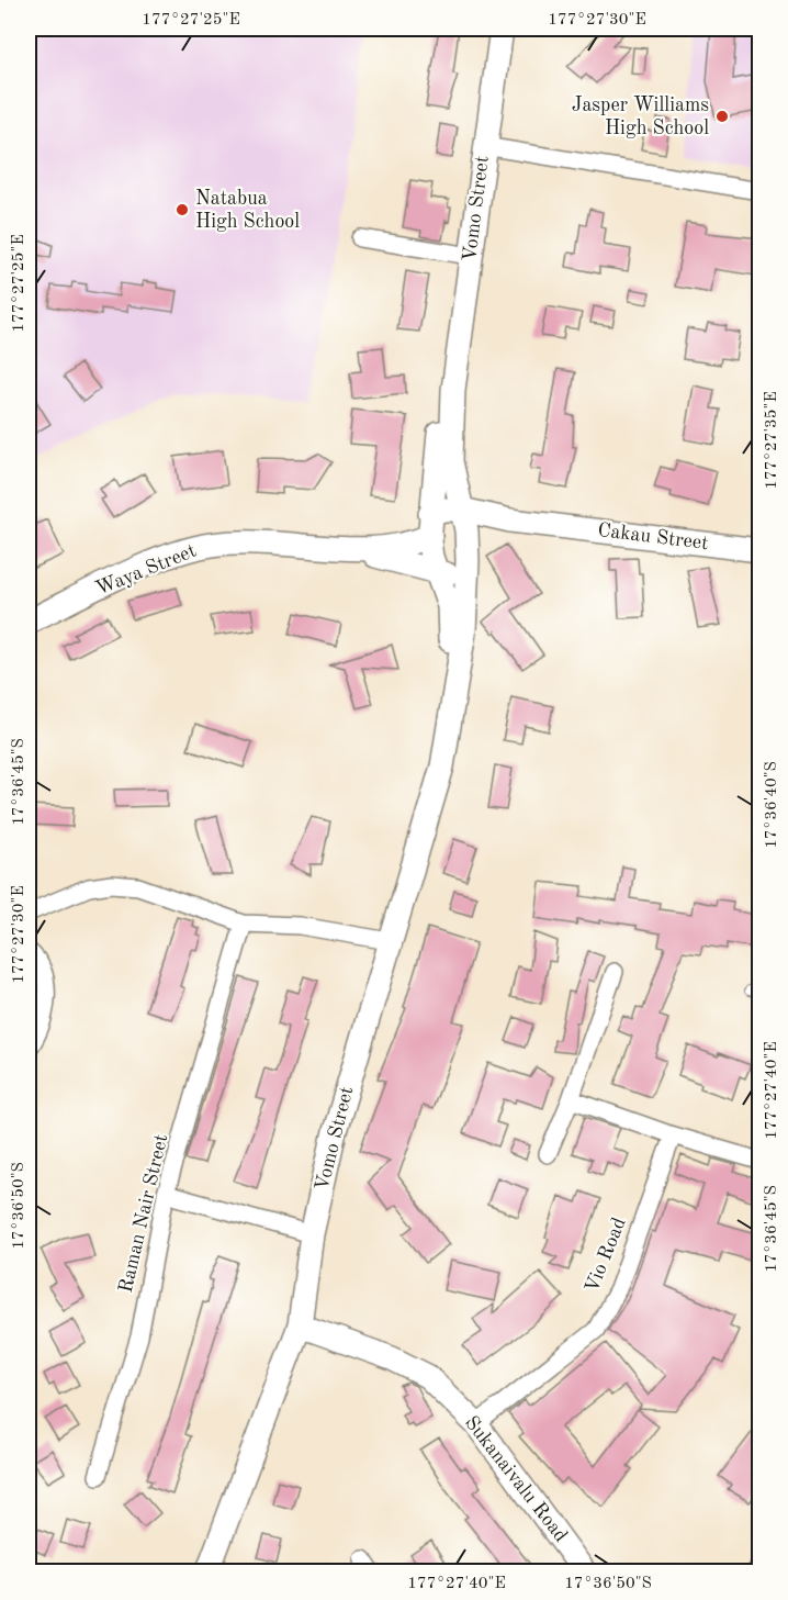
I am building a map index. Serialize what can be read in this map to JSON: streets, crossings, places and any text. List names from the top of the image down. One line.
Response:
{"streets":{"main road":["Vomo Street","Cakau Street","Waya Street","Sukanaivalu Road"],"street":["Raman Nair Street","Vio Road"]},"crossings":[["Vomo Street","Cakau Street"],["Vomo Street","Waya Street"],["Vomo Street","Sukanaivalu Road"],["Cakau Street","Waya Street"],["Vio Road","Sukanaivalu Road"]],"places":["Jasper Williams High School","Natabua High School"],"coordinates":["177°27'25\"E","177°27'30\"E","177°27'35\"E","17°36'45\"S","17°36'40\"S","177°27'40\"E","17°36'50\"S"]}
